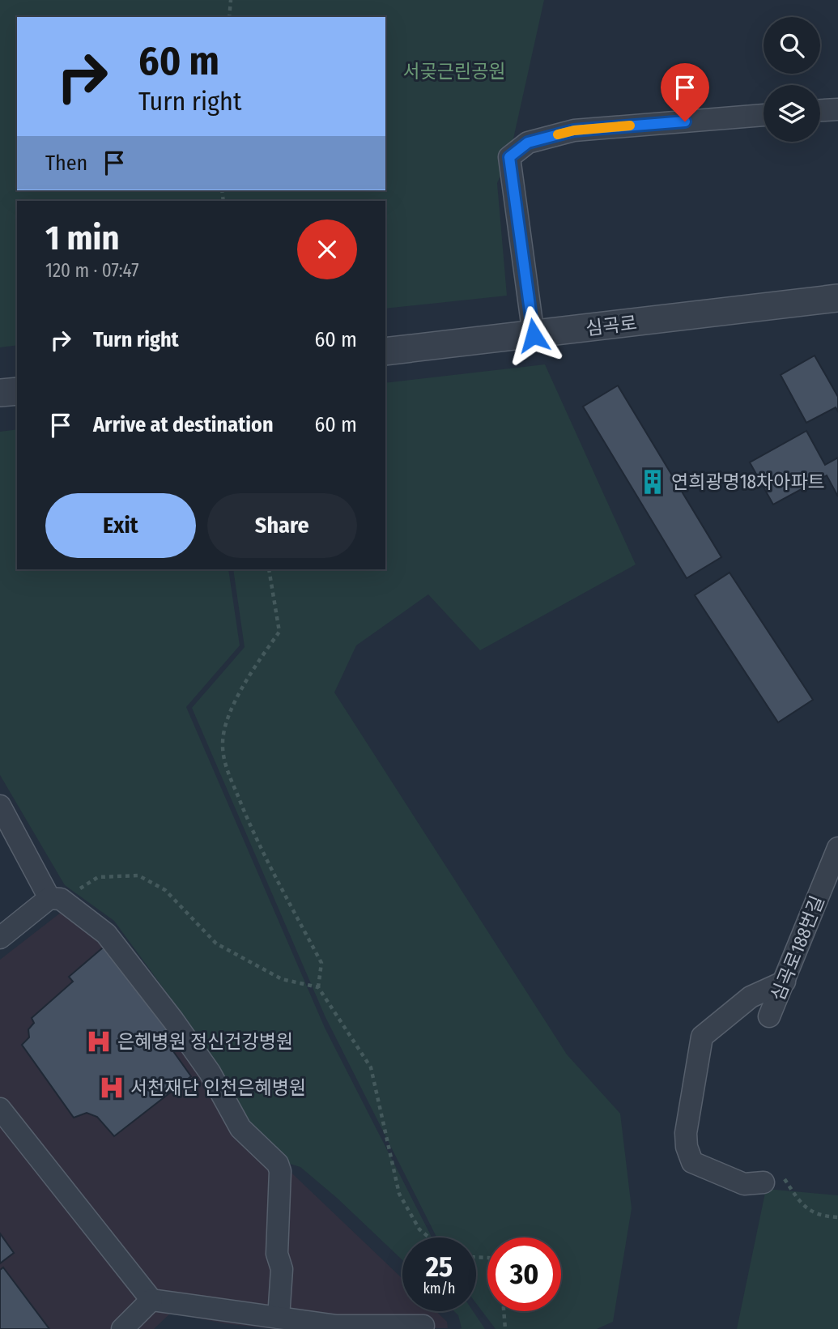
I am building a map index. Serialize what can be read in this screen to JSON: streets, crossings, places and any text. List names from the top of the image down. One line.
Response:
{"streets":{"street":["심곡로","심곡로188번길"]},"parks":["서곶근린공원"],"places":{"building":["연희광명18차아파트"],"hospital":["은혜병원 정신건강병원","서천재단 인천은혜병원"]},"page":{"turn":["60 m","Turn right"],"then":"Then","heading":["1 min","120 m · 07:47"],"list":[{"name":"Turn right","value":"60 m"},{"name":"Arrive at destination","value":"60 m"}],"buttons":["Exit","Share"],"speed":"25 km/h","limit":"30"}}
